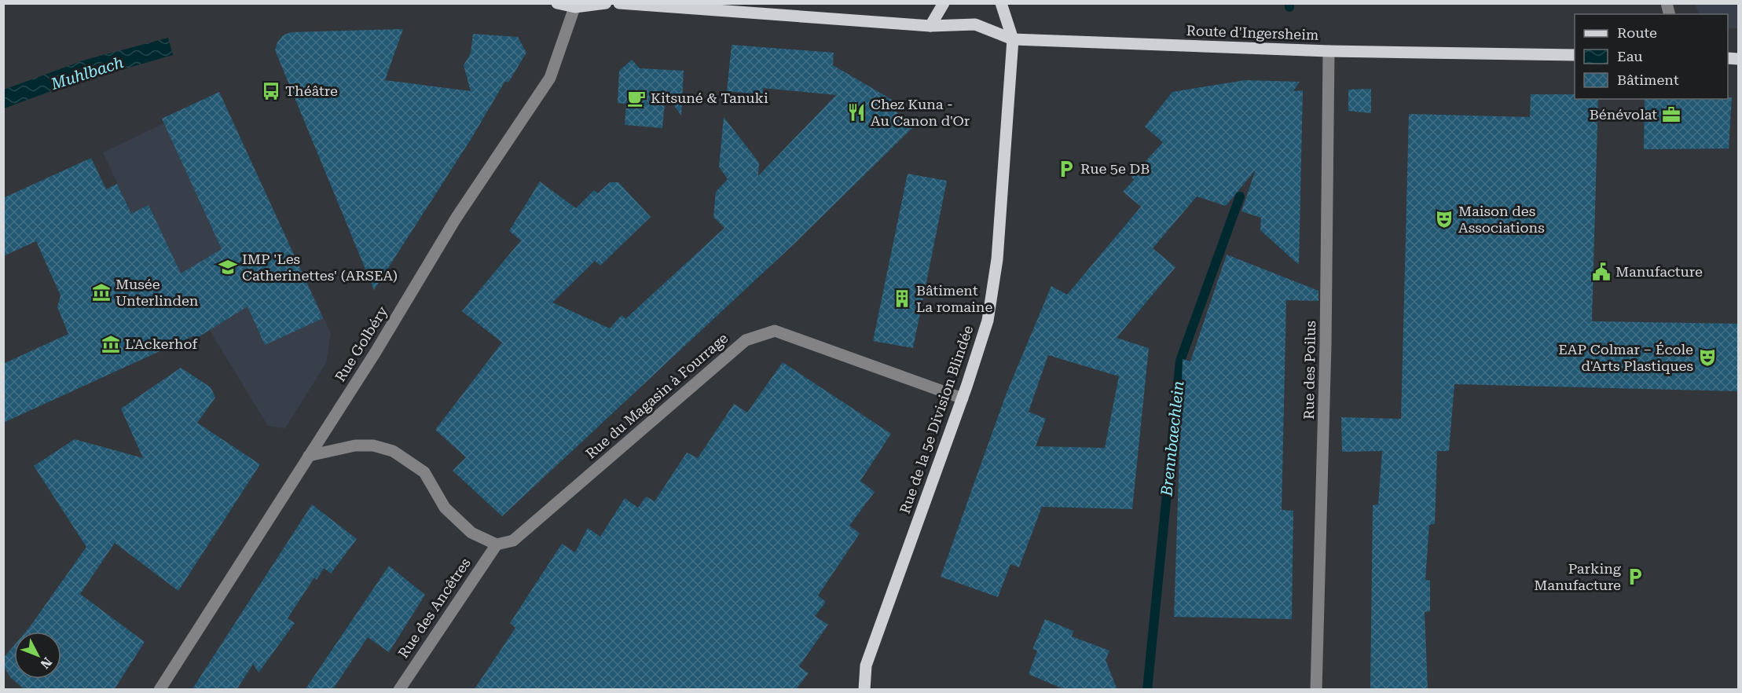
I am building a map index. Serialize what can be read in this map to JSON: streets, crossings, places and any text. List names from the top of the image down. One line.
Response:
{"streets":{"main road":["Route d'Ingersheim","Rue de la 5e Division Blindée"],"street":["Rue Golbéry","Rue des Poilus","Rue du Magasin à Fourrage","Rue des Ancêtres"]},"crossings":[["Route d'Ingersheim","Rue des Poilus"],["Route d'Ingersheim","Rue de la 5e Division Blindée"],["Rue du Magasin à Fourrage","Rue de la 5e Division Blindée"],["Rue du Magasin à Fourrage","Rue des Ancêtres"]],"water":["Muhlbach","Brennbaechlein"],"places":{"bus stop":["Théâtre"],"cafe":["Kitsuné & Tanuki"],"restaurant":["Chez Kuna - Au Canon d'Or"],"office":["Bénévolat"],"parking":["Rue 5e DB","Parking Manufacture"],"theatre":["Maison des Associations","EAP Colmar – École d'Arts Plastiques"],"school or university":["IMP 'Les Catherinettes' (ARSEA)"],"public building":["Manufacture"],"museum":["Musée Unterlinden","L'Ackerhof"],"building":["Bâtiment La romaine"]},"legend":["Route","Eau","Bâtiment"],"north":"bottom right"}
